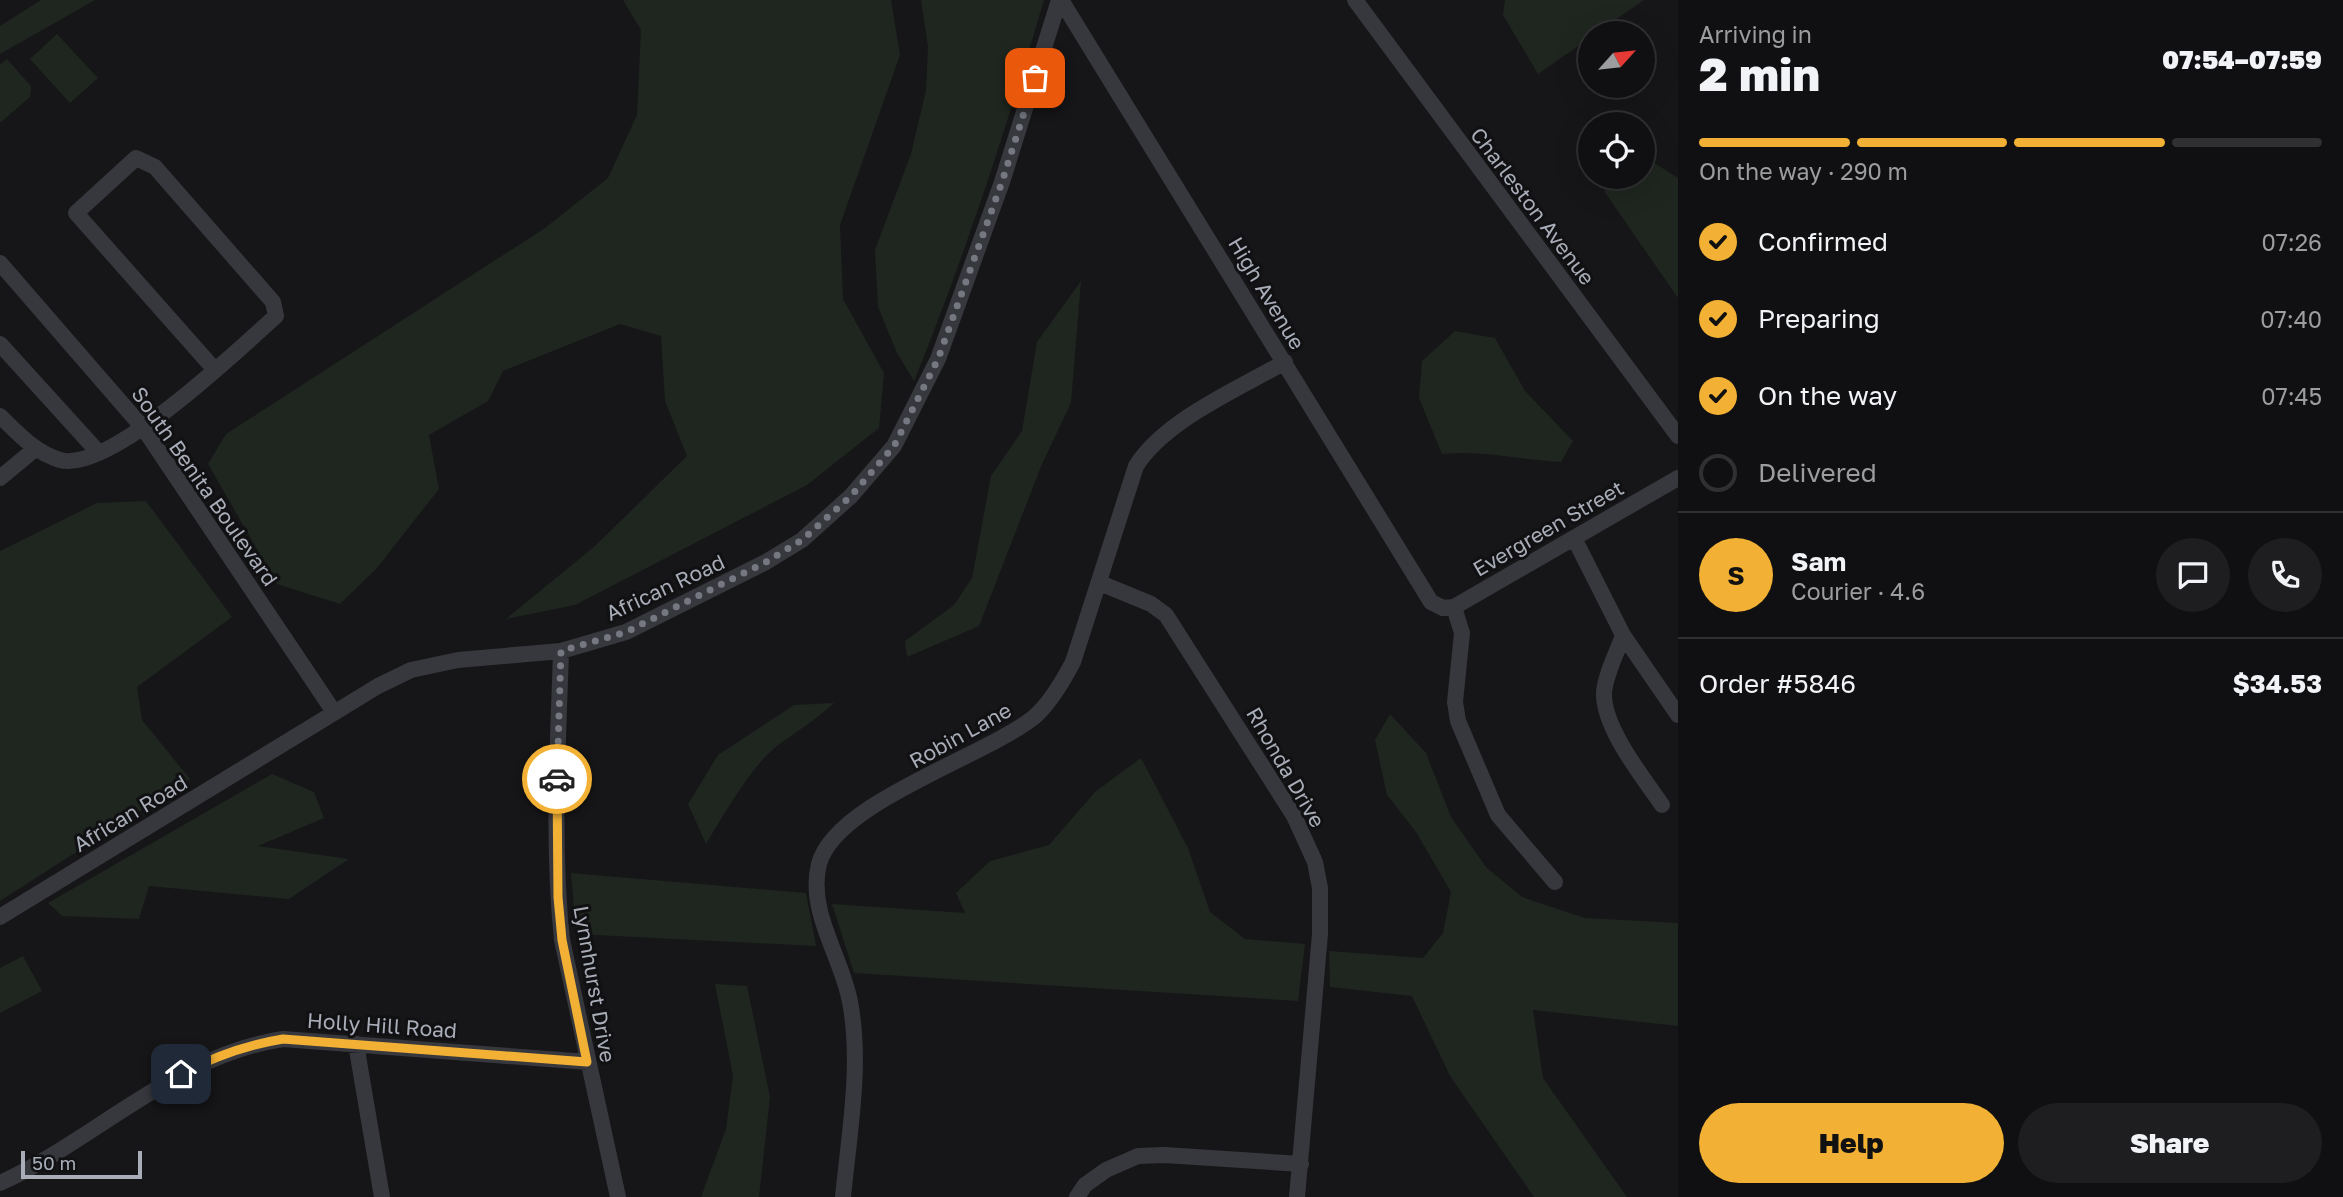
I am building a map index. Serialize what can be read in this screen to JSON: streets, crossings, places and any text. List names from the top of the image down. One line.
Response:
{"streets":{"street":["Charleston Avenue","High Avenue","South Benita Boulevard","Evergreen Street","African Road","Robin Lane","Rhonda Drive","Lynnhurst Drive","Holly Hill Road"]},"crossings":[["High Avenue","Evergreen Street"],["High Avenue","African Road"],["High Avenue","Robin Lane"],["South Benita Boulevard","African Road"],["African Road","Lynnhurst Drive"],["Robin Lane","Rhonda Drive"],["Lynnhurst Drive","Holly Hill Road"]],"scale_bar":"50 m","north":"top right","page":{"heading":["2 min","Arriving in","07:54–07:59"],"panel":["Sam","Courier · 4.6","Order #5846","$34.53"],"bar":"On the way · 290 m","list":[["Confirmed","07:26"],["Preparing","07:40"],["On the way","07:45"],"Delivered"],"round":"S","buttons":["Help","Share"],"scale":"50 m"}}
